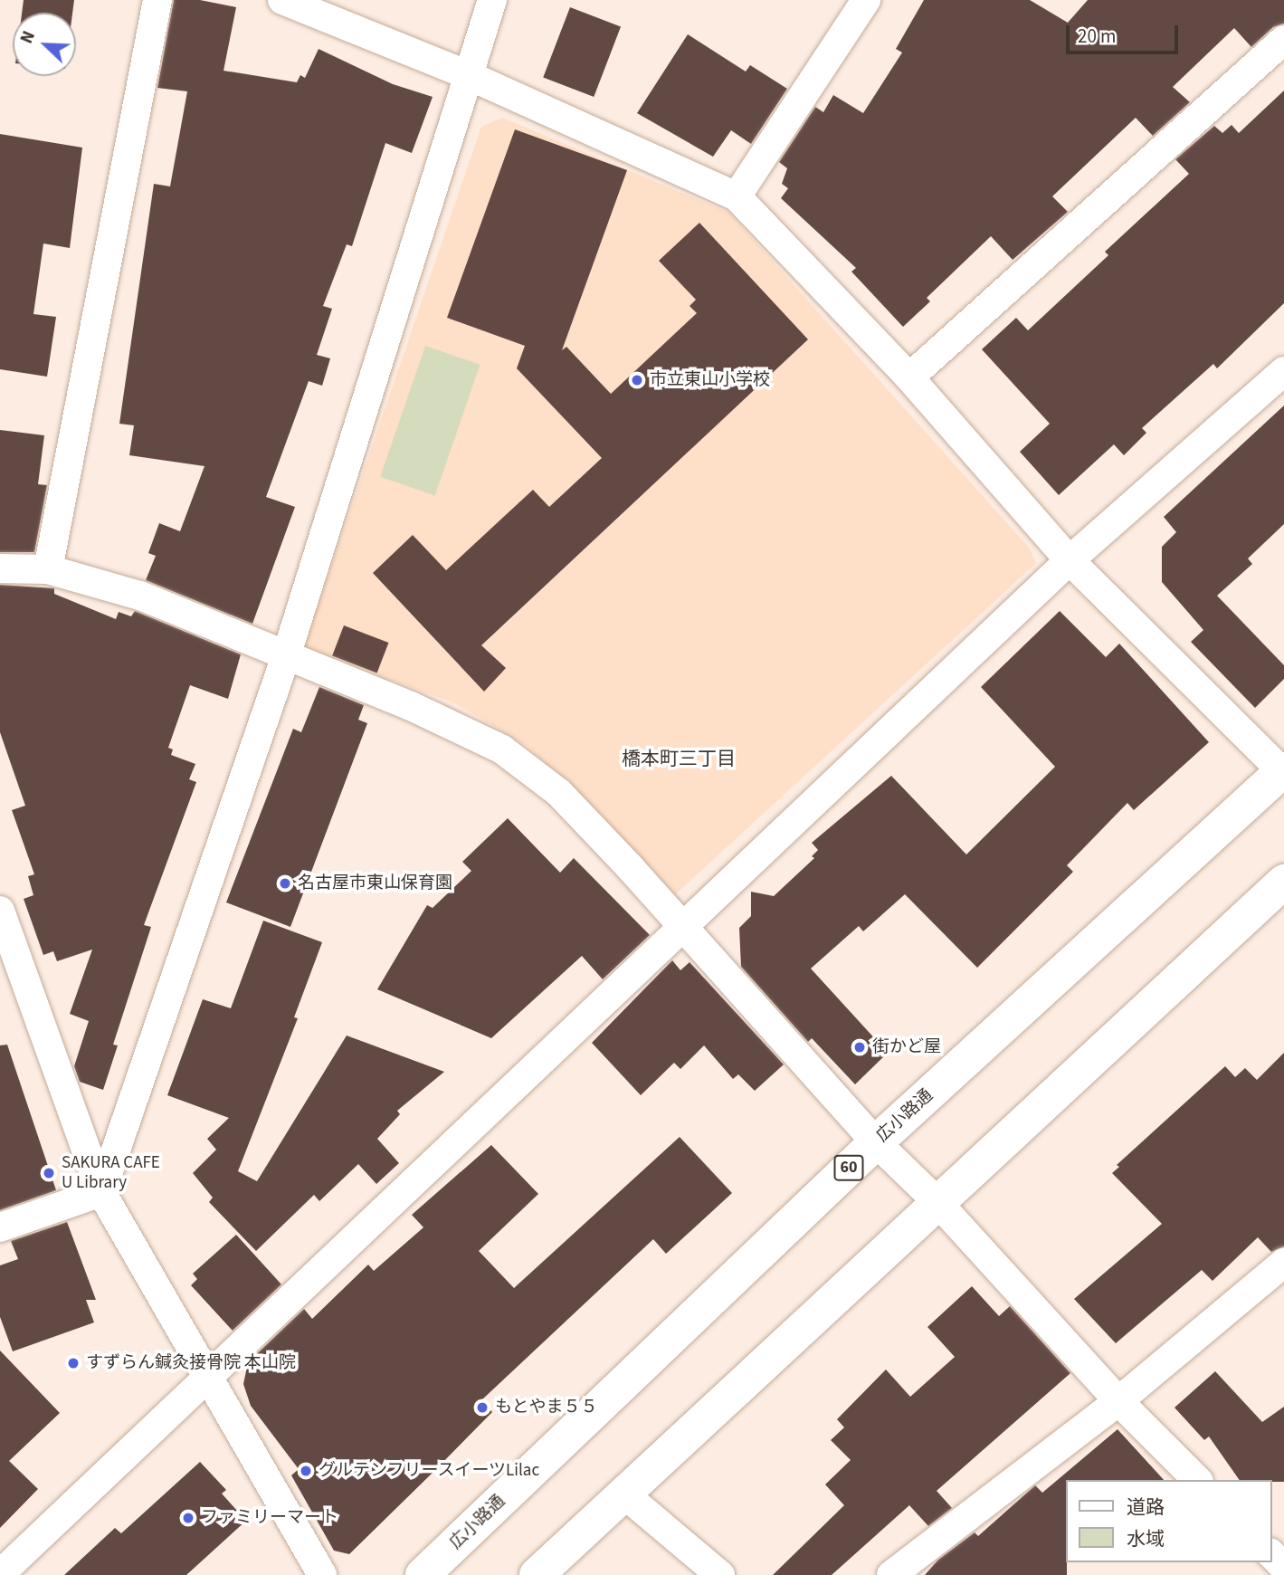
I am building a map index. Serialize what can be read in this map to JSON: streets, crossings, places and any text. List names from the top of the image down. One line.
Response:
{"streets":{"main road":["広小路通","60"]},"districts":["橋本町三丁目"],"places":["市立東山小学校","名古屋市東山保育園","街かど屋","SAKURA CAFE U Library","すずらん鍼灸接骨院 本山院","もとやま５５","グルテンフリースイーツLilac","ファミリーマート"],"legend":["道路","水域"],"scale_bar":"20 m","north":"top left"}
